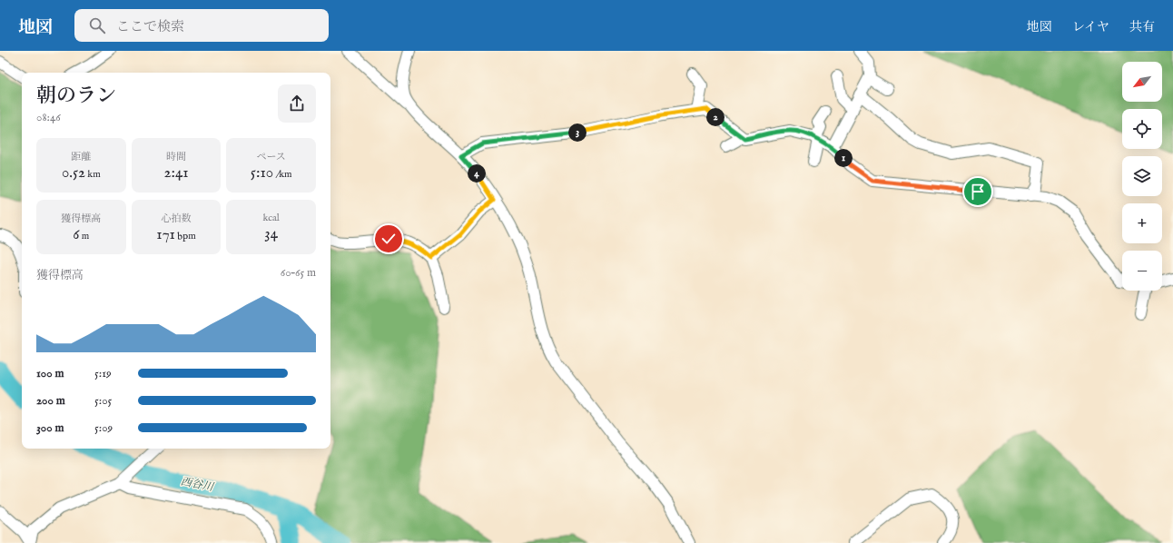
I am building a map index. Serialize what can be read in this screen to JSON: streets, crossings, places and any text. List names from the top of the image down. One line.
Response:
{"water":["西谷川"],"north":"bottom left","page":{"header":"地図","search":"ここで検索","nav":["地図","レイヤ","共有"],"map_buttons":["+","−"],"heading":["朝のラン","08:46"],"pins":["2","3","1","4"],"stats":[["距離","0.52 km"],["時間","2:41"],["ペース","5:10 /km"],["獲得標高","6 m"],["心拍数","171 bpm"],["kcal","34"]],"chart":["獲得標高","60–65 m"],"list":[{"name":"100 m","note":"5:19"},{"name":"200 m","note":"5:05"},{"name":"300 m","note":"5:09"}]}}
